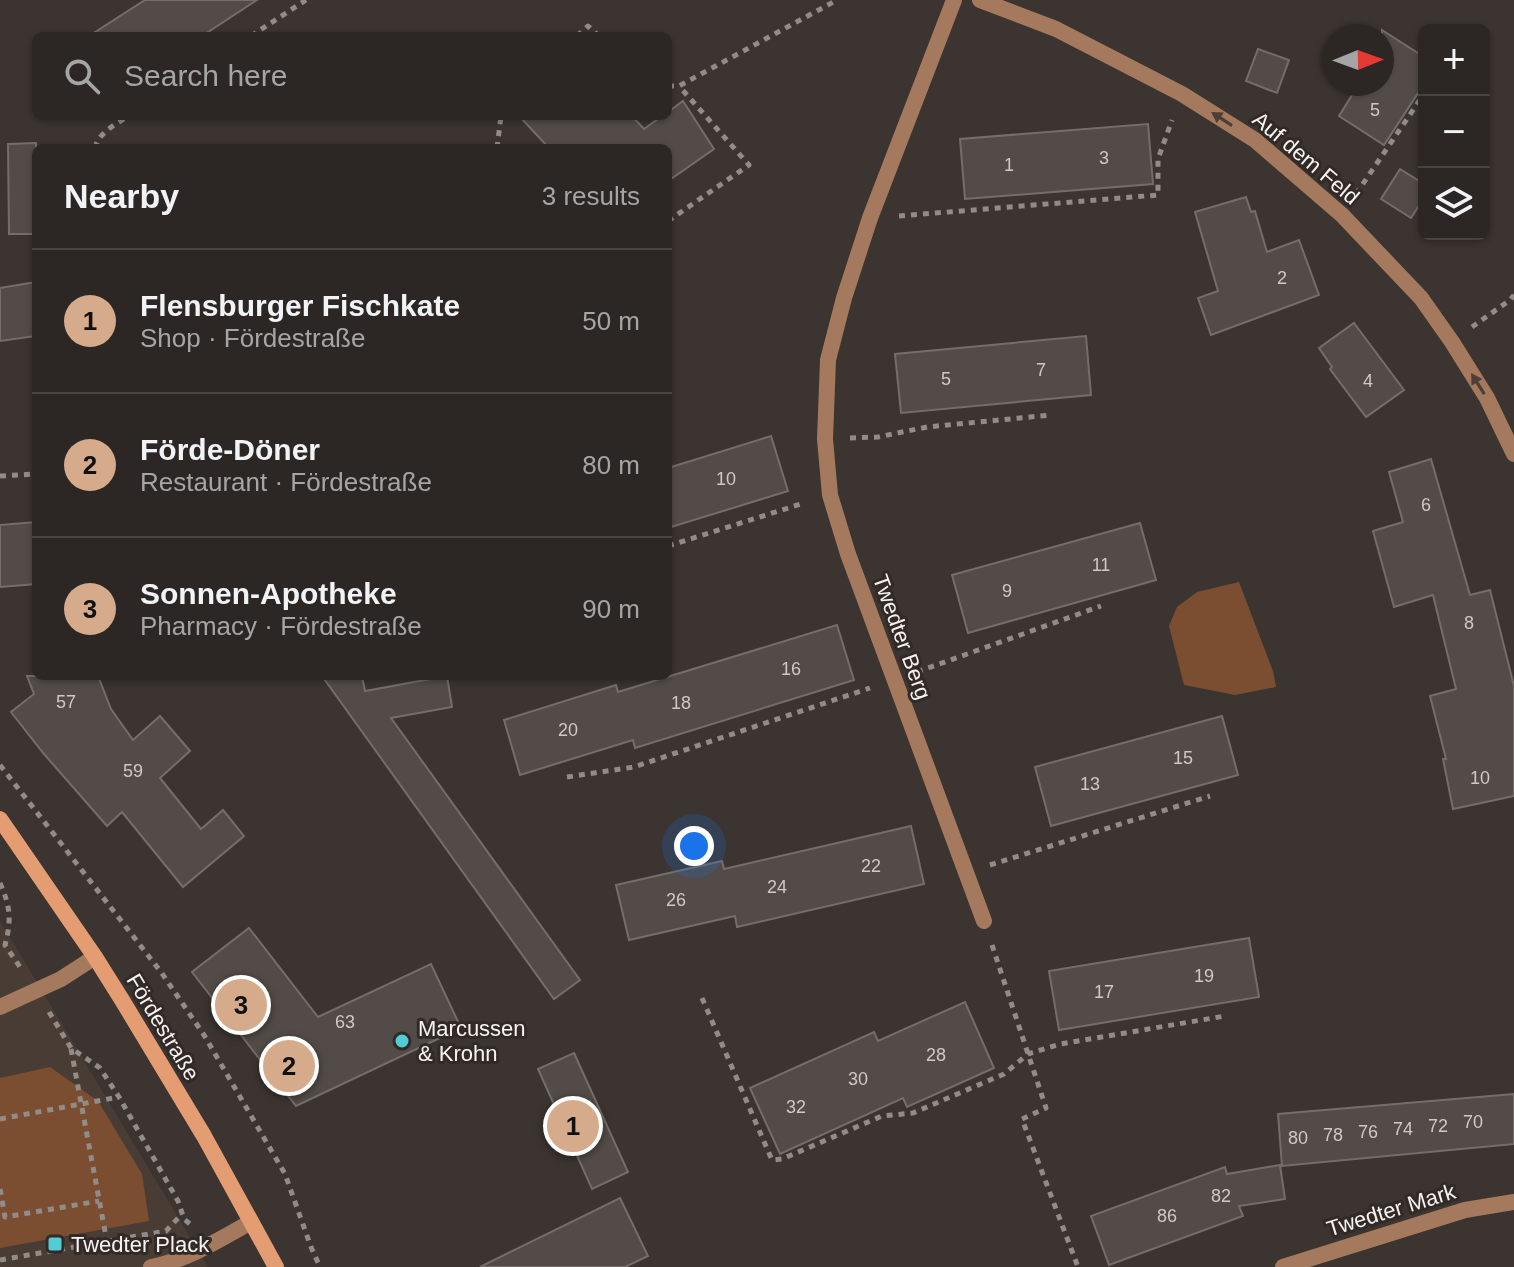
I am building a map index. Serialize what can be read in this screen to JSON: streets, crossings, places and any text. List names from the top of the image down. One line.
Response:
{"streets":{"main road":["Fördestraße"],"street":["Auf dem Feld","Twedter Berg","Twedter Mark"]},"one_way":["Auf dem Feld"],"places":{"other":["Marcussen & Krohn"],"transit":["Twedter Plack"]},"house_numbers":["5","3","1","2","7","5","4","10","6","11","9","8","16","57","18","20","15","59","10","13","22","24","26","19","17","63","28","30","32","70","72","74","76","78","80","82","86"],"north":"right","page":{"map_buttons":["+","−"],"search":"Search here","heading":["Nearby","3 results"],"list":[{"mark":"1","name":"Flensburger Fischkate","note":"Shop · Fördestraße","value":"50 m"},{"mark":"2","name":"Förde-Döner","note":"Restaurant · Fördestraße","value":"80 m"},{"mark":"3","name":"Sonnen-Apotheke","note":"Pharmacy · Fördestraße","value":"90 m"}],"pins":["3","2","1"]}}
